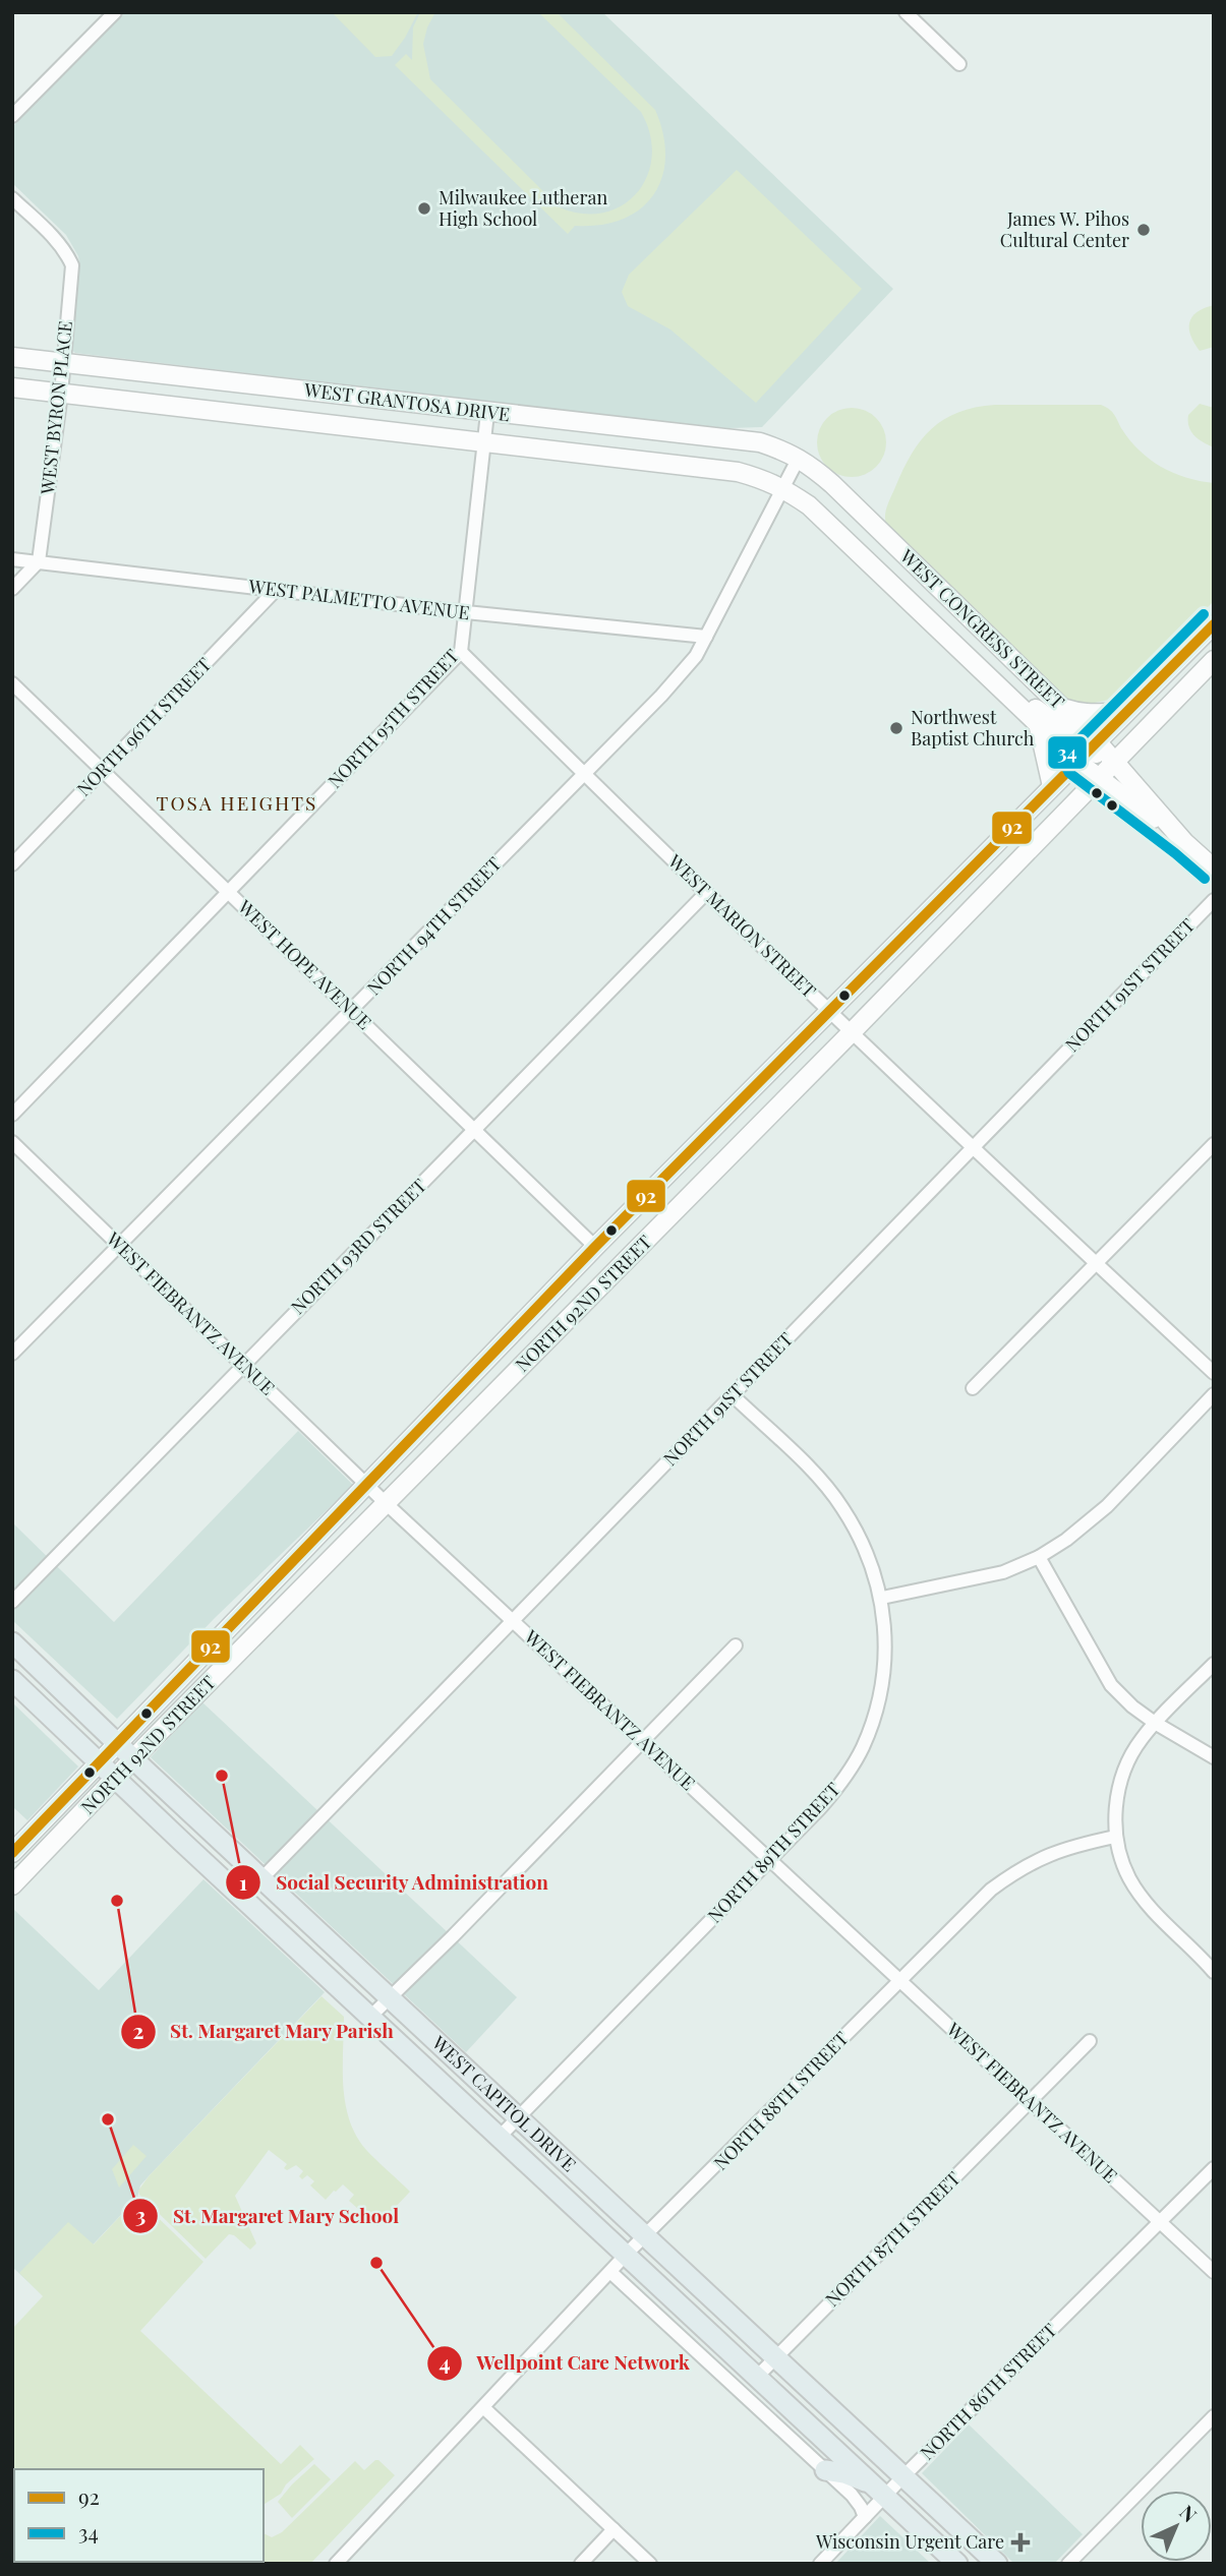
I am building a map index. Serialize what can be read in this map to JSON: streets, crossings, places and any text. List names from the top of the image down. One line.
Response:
{"streets":{"main road":["WEST GRANTOSA DRIVE","WEST CONGRESS STREET","NORTH 92ND STREET","WEST CAPITOL DRIVE"],"street":["WEST BYRON PLACE","WEST PALMETTO AVENUE","NORTH 95TH STREET","NORTH 96TH STREET","NORTH 94TH STREET","WEST MARION STREET","WEST HOPE AVENUE","NORTH 91ST STREET","NORTH 93RD STREET","WEST FIEBRANTZ AVENUE","NORTH 89TH STREET","NORTH 88TH STREET","NORTH 87TH STREET","NORTH 86TH STREET"]},"crossings":[["WEST GRANTOSA DRIVE","WEST BYRON PLACE"],["WEST GRANTOSA DRIVE","WEST CONGRESS STREET"],["WEST GRANTOSA DRIVE","NORTH 95TH STREET"],["WEST GRANTOSA DRIVE","NORTH 94TH STREET"],["WEST BYRON PLACE","WEST PALMETTO AVENUE"],["WEST PALMETTO AVENUE","NORTH 95TH STREET"],["WEST PALMETTO AVENUE","NORTH 96TH STREET"],["WEST PALMETTO AVENUE","NORTH 94TH STREET"],["WEST CONGRESS STREET","NORTH 94TH STREET"],["WEST CONGRESS STREET","NORTH 92ND STREET"],["NORTH 95TH STREET","WEST MARION STREET"],["NORTH 95TH STREET","WEST HOPE AVENUE"],["NORTH 96TH STREET","WEST HOPE AVENUE"],["NORTH 94TH STREET","WEST MARION STREET"],["NORTH 94TH STREET","WEST HOPE AVENUE"],["NORTH 94TH STREET","WEST FIEBRANTZ AVENUE"],["WEST MARION STREET","NORTH 91ST STREET"],["WEST MARION STREET","NORTH 93RD STREET"],["WEST MARION STREET","NORTH 92ND STREET"],["WEST HOPE AVENUE","NORTH 93RD STREET"],["WEST HOPE AVENUE","NORTH 92ND STREET"],["NORTH 91ST STREET","WEST FIEBRANTZ AVENUE"],["NORTH 91ST STREET","WEST CAPITOL DRIVE"],["NORTH 93RD STREET","WEST FIEBRANTZ AVENUE"],["NORTH 92ND STREET","WEST FIEBRANTZ AVENUE"],["NORTH 92ND STREET","WEST CAPITOL DRIVE"],["WEST FIEBRANTZ AVENUE","NORTH 89TH STREET"],["WEST FIEBRANTZ AVENUE","NORTH 88TH STREET"],["WEST FIEBRANTZ AVENUE","NORTH 87TH STREET"],["WEST FIEBRANTZ AVENUE","NORTH 86TH STREET"],["NORTH 89TH STREET","WEST CAPITOL DRIVE"],["NORTH 88TH STREET","WEST CAPITOL DRIVE"],["WEST CAPITOL DRIVE","NORTH 87TH STREET"],["WEST CAPITOL DRIVE","NORTH 86TH STREET"]],"districts":["TOSA HEIGHTS"],"places":{"other":["Milwaukee Lutheran High School","James W. Pihos Cultural Center","Northwest Baptist Church","Social Security Administration","St. Margaret Mary Parish","St. Margaret Mary School","Wellpoint Care Network"],"health":["Wisconsin Urgent Care"]},"lines":["transit line 34","transit line 92"],"legend":["92","34"],"north":"top right"}
